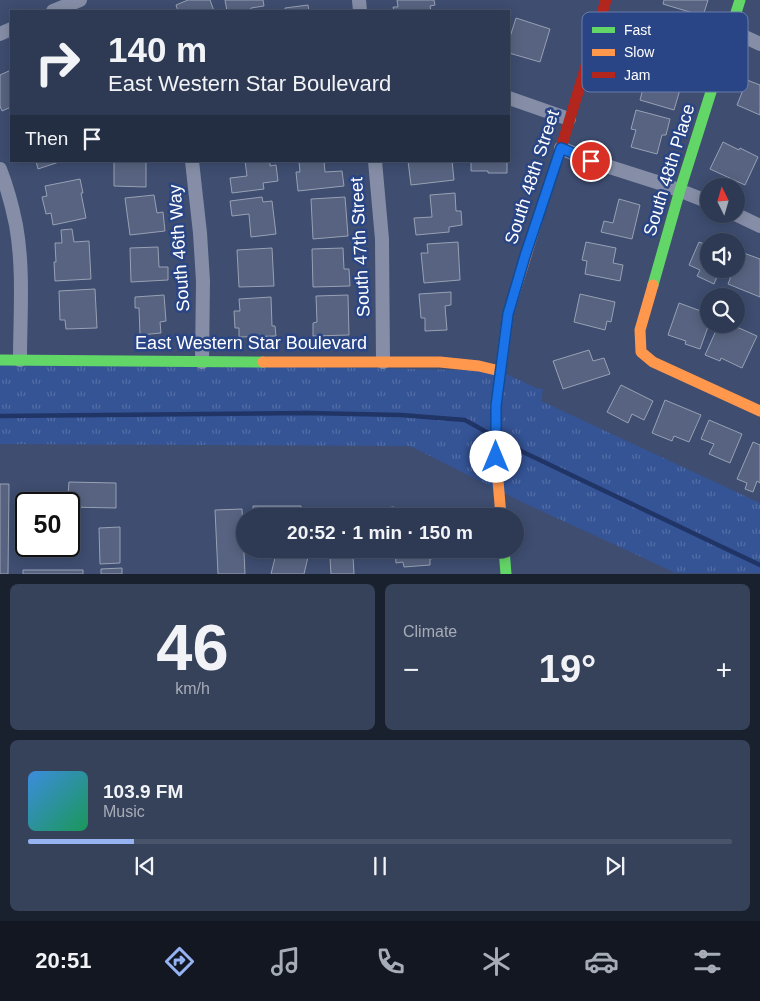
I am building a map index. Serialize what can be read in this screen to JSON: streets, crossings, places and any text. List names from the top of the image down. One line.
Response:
{"streets":{"street":["South 48th Place","South 48th Street","South 47th Street","South 46th Way","East Western Star Boulevard"]},"crossings":[["South 48th Street","East Western Star Boulevard"],["South 47th Street","East Western Star Boulevard"],["South 46th Way","East Western Star Boulevard"]],"legend":["Fast","Slow","Jam"],"north":"top","page":{"turn":["140 m","East Western Star Boulevard"],"then":"Then","limit":"50","trip":"20:52 · 1 min · 150 m","tile":[["46","km/h"],"Climate"],"heat":["−","19°","+"],"song":["103.9 FM","Music"],"tabs":"20:51"}}
